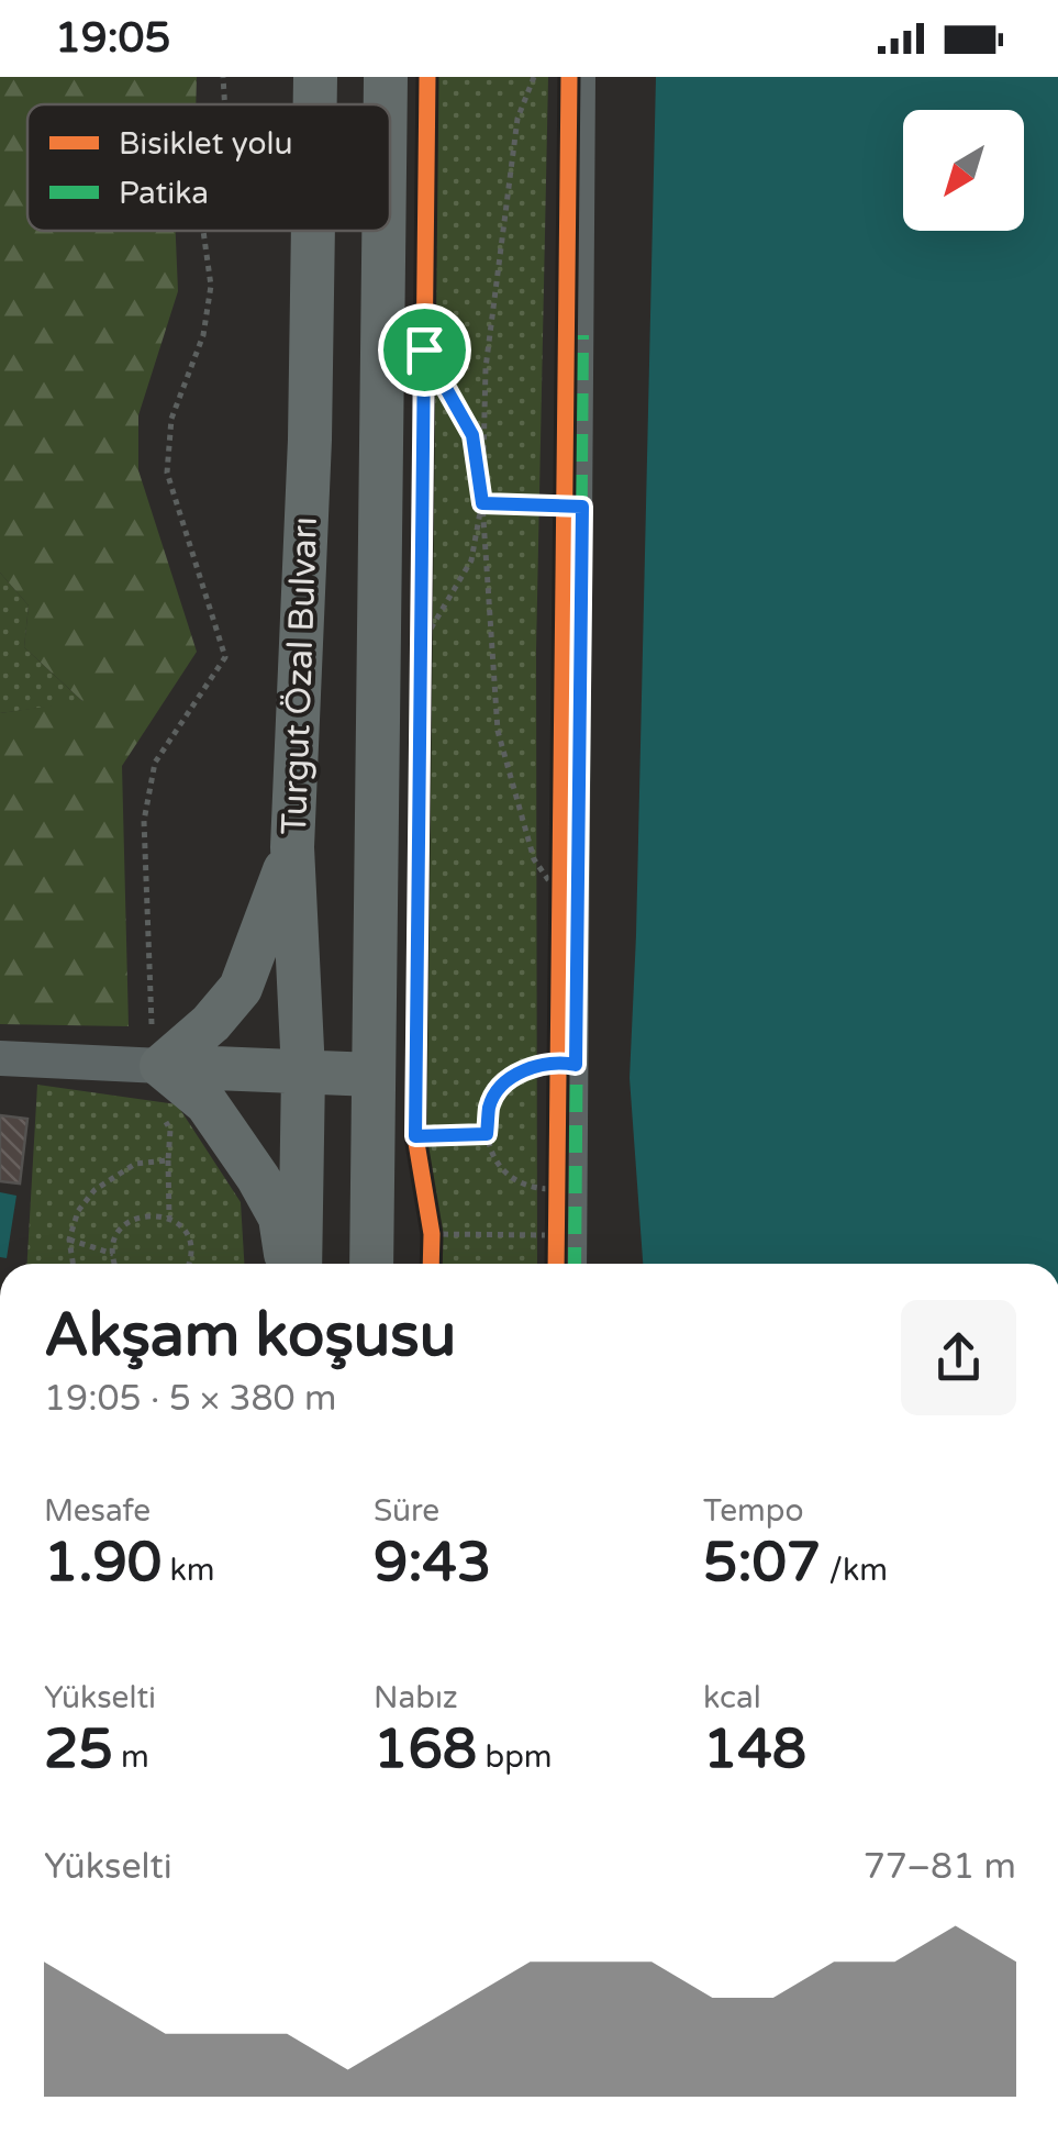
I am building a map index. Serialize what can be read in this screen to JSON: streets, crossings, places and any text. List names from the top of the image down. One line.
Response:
{"streets":{"highway":["Turgut Özal Bulvarı"]},"legend":["Bisiklet yolu","Patika"],"north":"bottom left","page":{"status":"19:05","heading":["Akşam koşusu","19:05 · 5 × 380 m"],"stats":[["Mesafe","1.90 km"],["Süre","9:43"],["Tempo","5:07 /km"],["Yükselti","25 m"],["Nabız","168 bpm"],["kcal","148"]],"chart":["Yükselti","77–81 m"]}}
